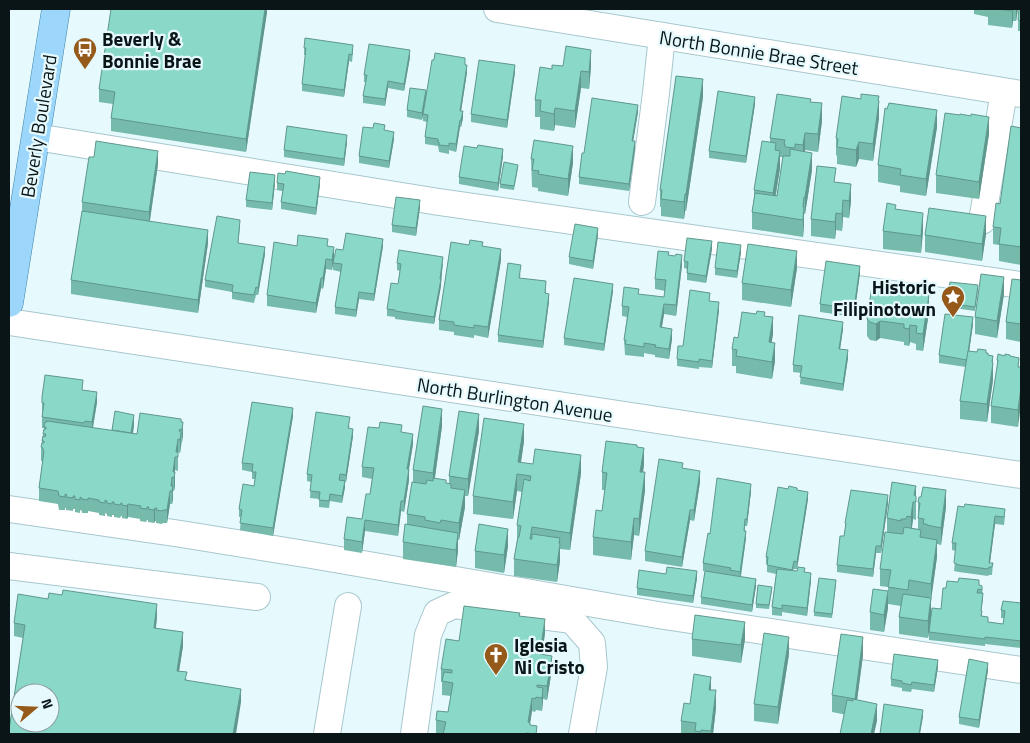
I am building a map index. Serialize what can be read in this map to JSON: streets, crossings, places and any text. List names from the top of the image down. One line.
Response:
{"streets":{"main road":["Beverly Boulevard"],"street":["North Bonnie Brae Street","North Burlington Avenue"]},"places":{"bus stop":["Beverly & Bonnie Brae"],"place":["Historic Filipinotown"],"church":["Iglesia Ni Cristo"]},"north":"right"}
